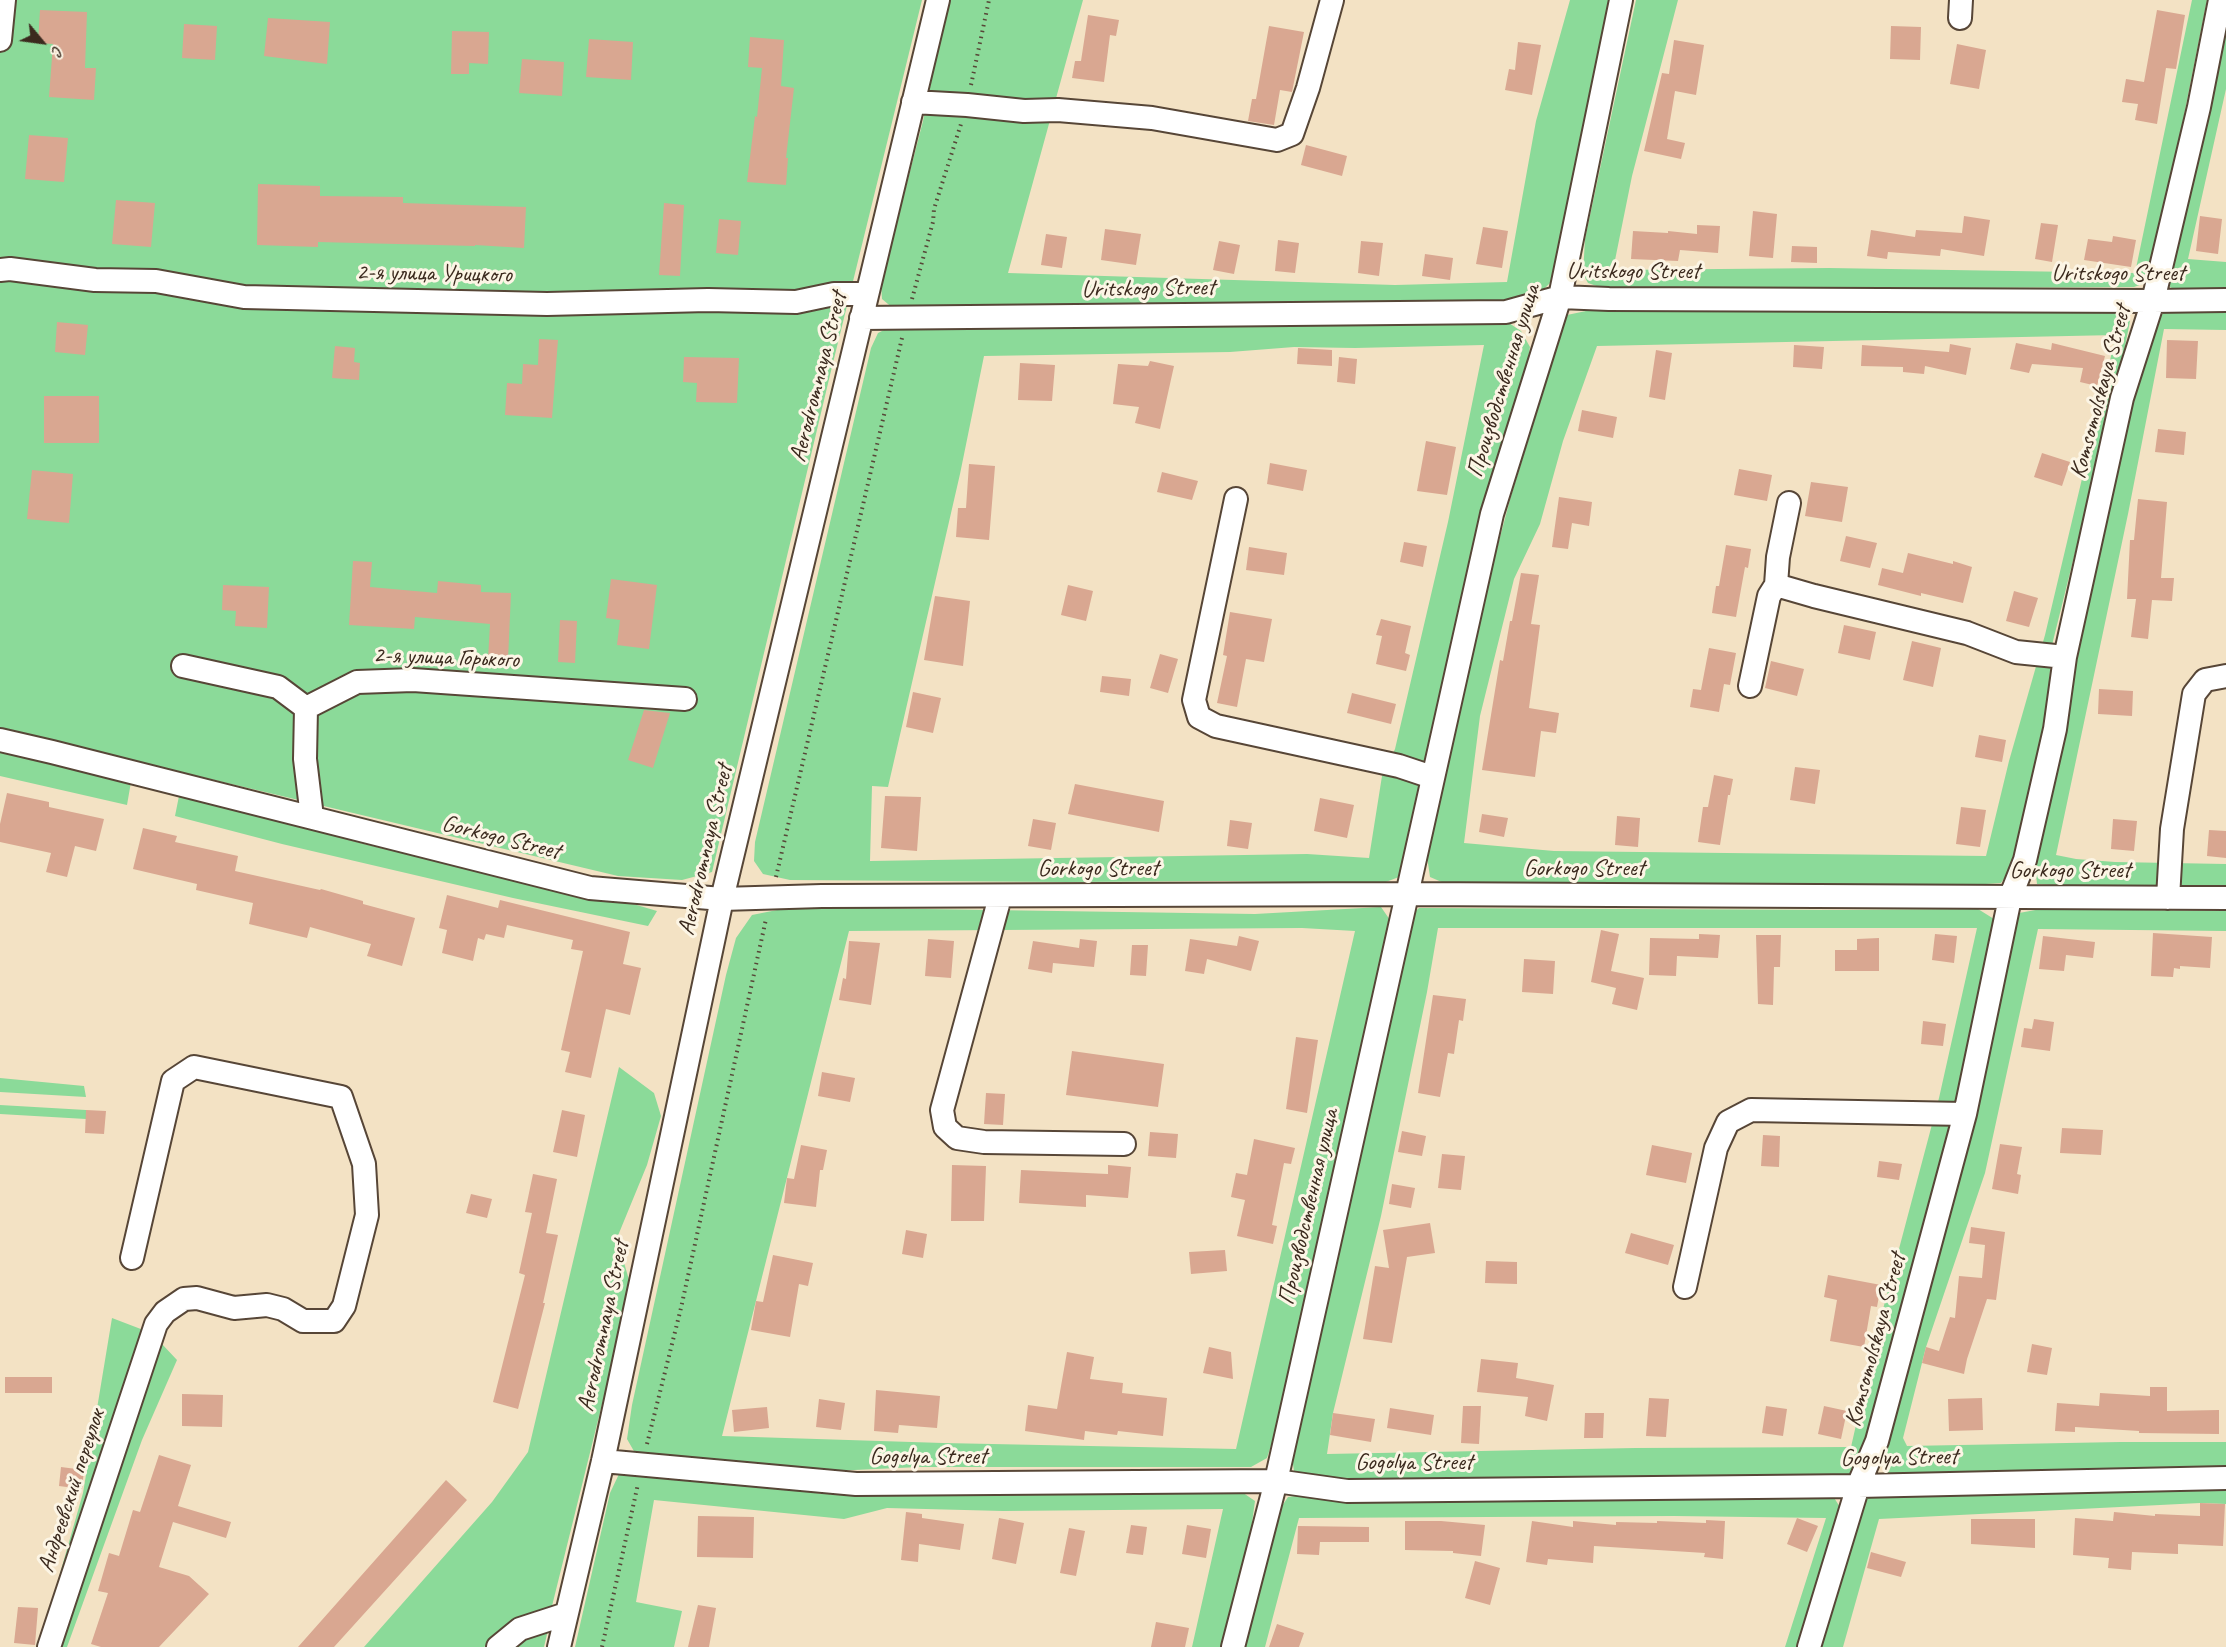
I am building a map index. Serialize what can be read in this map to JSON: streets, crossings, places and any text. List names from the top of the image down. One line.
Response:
{"streets":{"street":["Uritskogo Street","2-я улица Урицкого","Aerodromnaya Street","Производственная улица","Komsomolskaya Street","2-я улица Горького","Gorkogo Street","Gogolya Street","Андреевский переулок"]},"crossings":[["Uritskogo Street","Aerodromnaya Street"],["Uritskogo Street","Производственная улица"],["Uritskogo Street","Komsomolskaya Street"],["2-я улица Урицкого","Aerodromnaya Street"],["Aerodromnaya Street","Gorkogo Street"],["Aerodromnaya Street","Gogolya Street"],["Производственная улица","Gorkogo Street"],["Производственная улица","Gogolya Street"],["Komsomolskaya Street","Gorkogo Street"],["Komsomolskaya Street","Gogolya Street"]],"north":"bottom right"}
